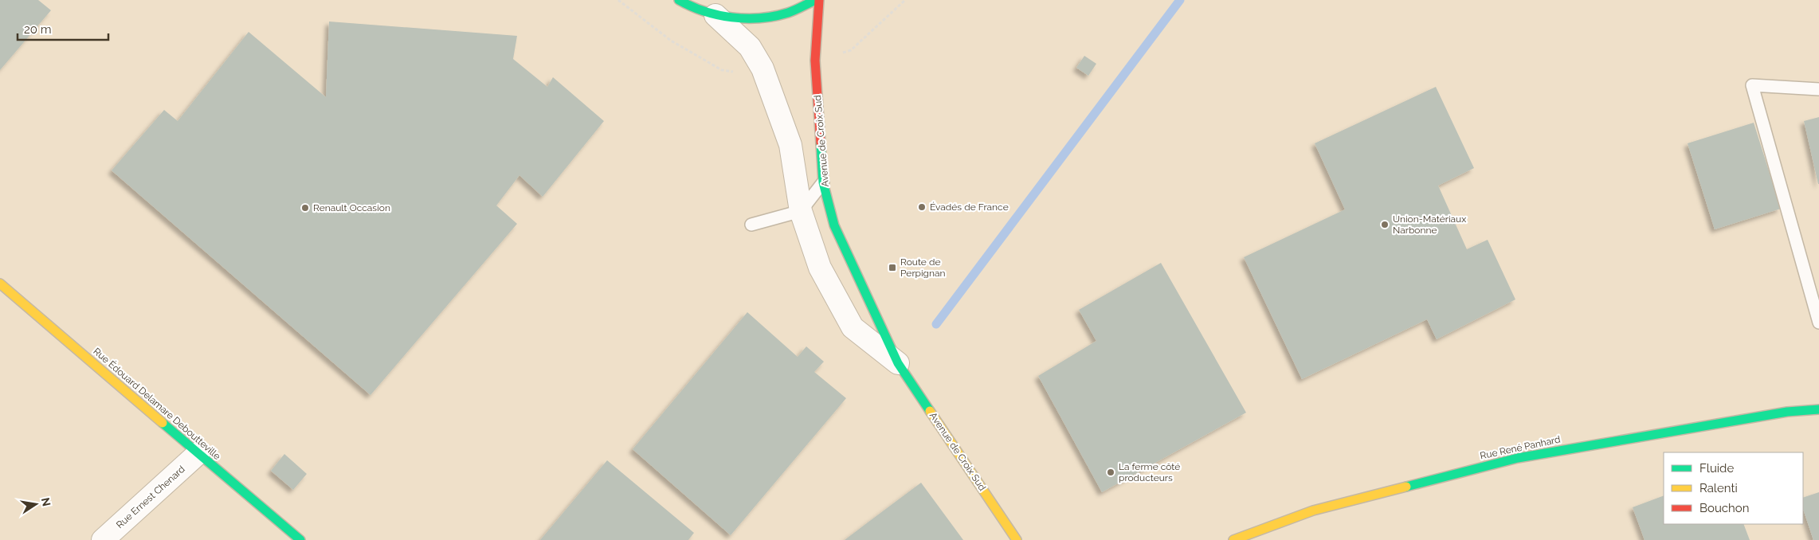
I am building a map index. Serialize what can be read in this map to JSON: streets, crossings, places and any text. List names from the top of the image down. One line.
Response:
{"streets":{"street":["Avenue de Croix Sud","Rue Édouard Delamare Deboutteville","Rue René Panhard","Rue Ernest Chenard"]},"crossings":[["Rue Édouard Delamare Deboutteville","Rue Ernest Chenard"]],"places":{"other":["Évadés de France","Renault Occasion","Union-Matériaux Narbonne","La ferme côté producteurs"],"transit":["Route de Perpignan"]},"legend":["Fluide","Ralenti","Bouchon"],"scale_bar":"20 m","north":"right"}
